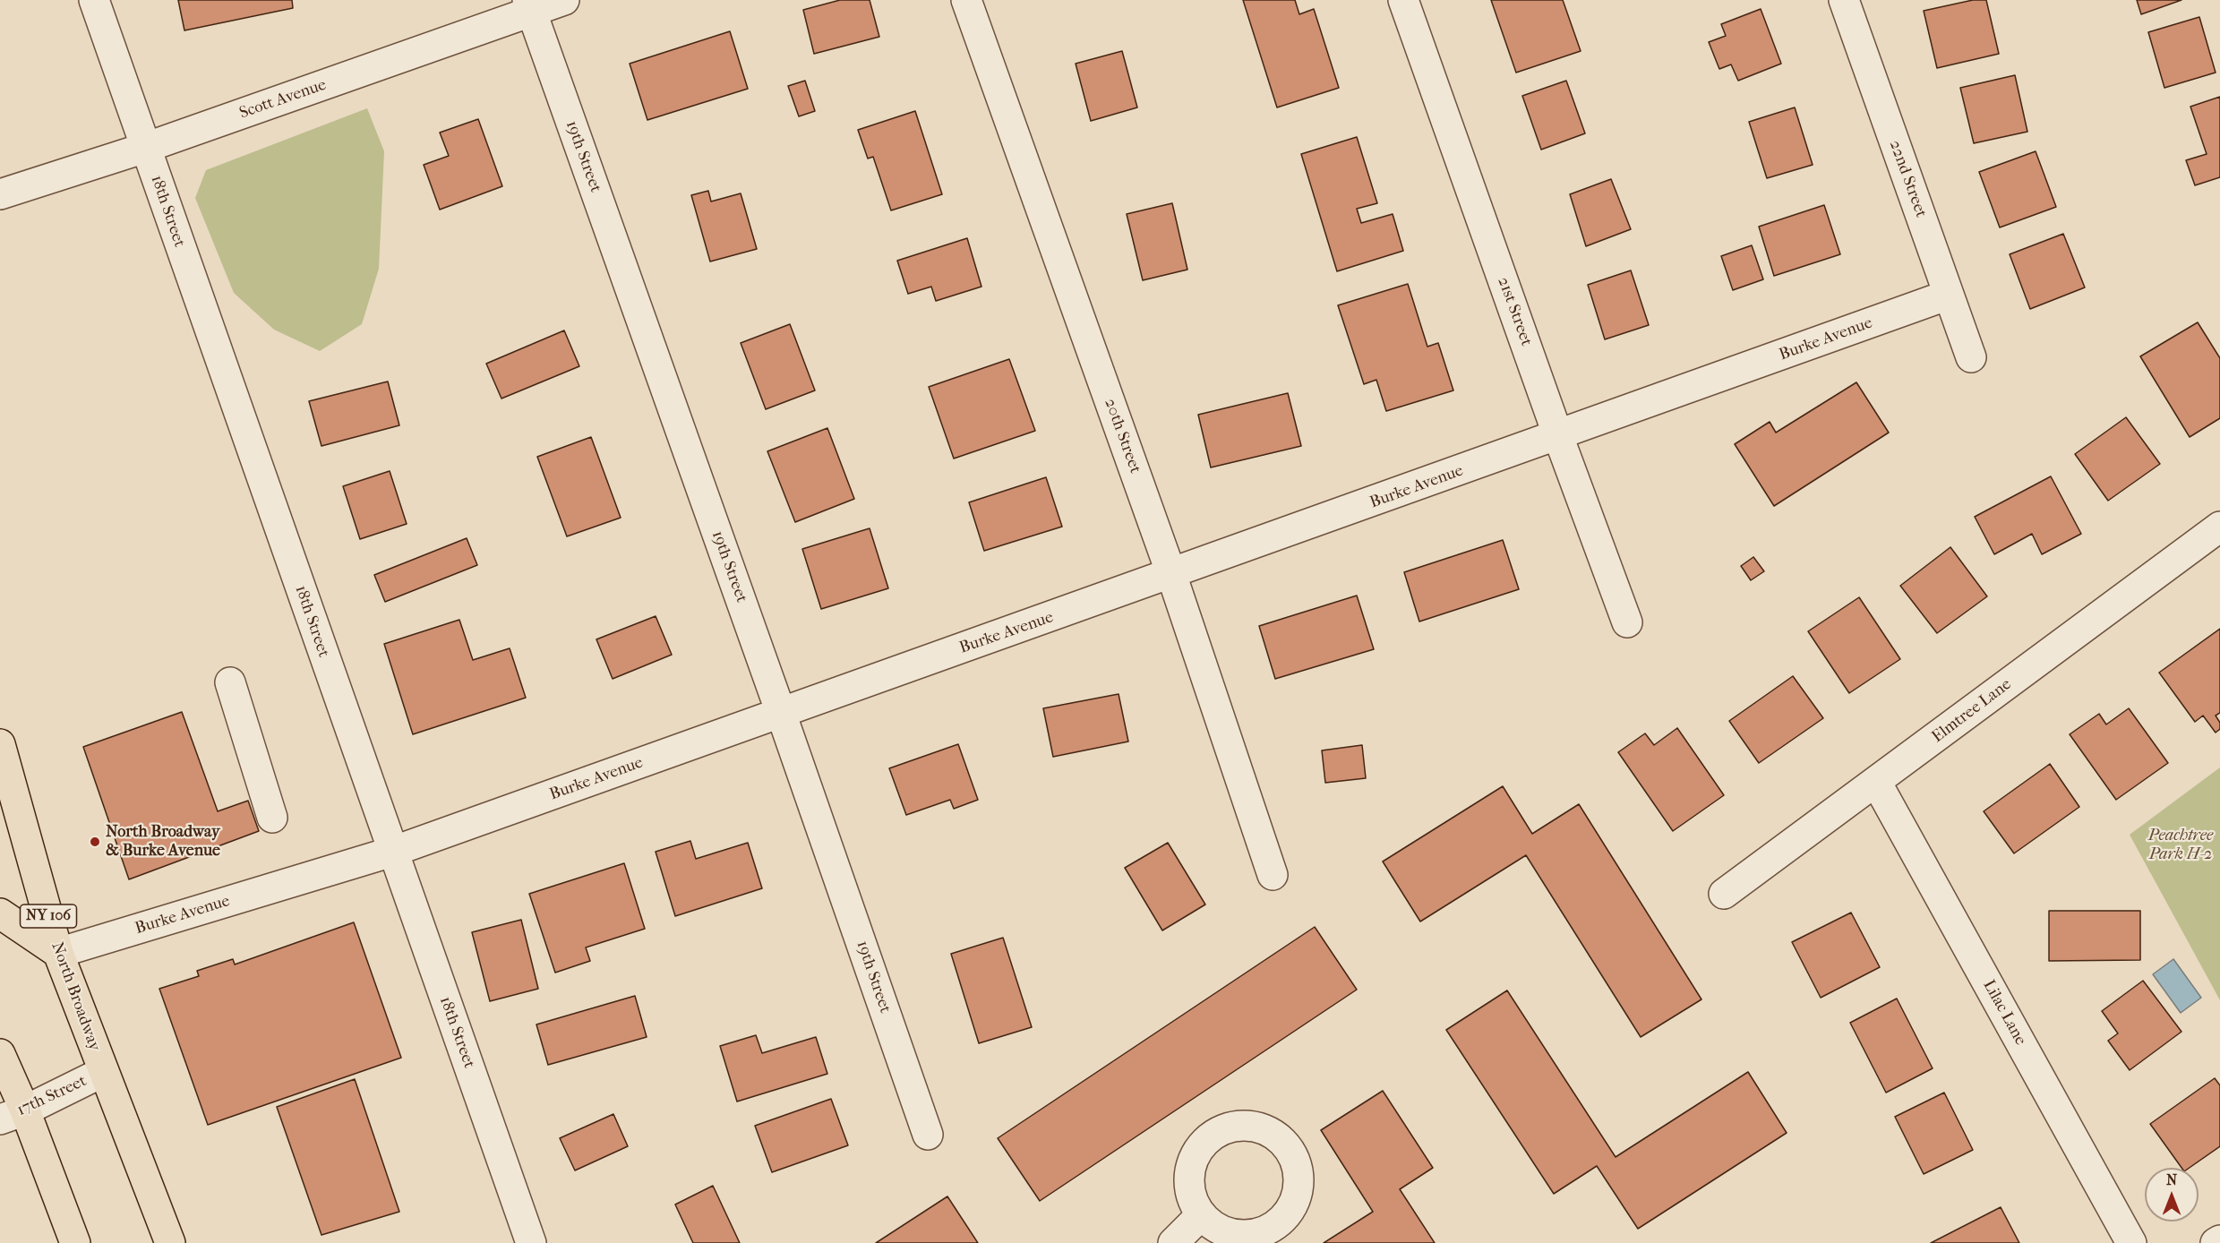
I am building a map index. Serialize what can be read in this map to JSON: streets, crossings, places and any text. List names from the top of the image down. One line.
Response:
{"streets":{"main road":["NY 106","North Broadway"],"street":["Scott Avenue","19th Street","22nd Street","18th Street","21st Street","Burke Avenue","20th Street","Elmtree Lane","Lilac Lane","17th Street"]},"crossings":[["Scott Avenue","19th Street"],["Scott Avenue","18th Street"],["19th Street","Burke Avenue"],["22nd Street","Burke Avenue"],["18th Street","Burke Avenue"],["21st Street","Burke Avenue"],["Burke Avenue","20th Street"],["Burke Avenue","North Broadway"],["Elmtree Lane","Lilac Lane"],["North Broadway","17th Street"]],"parks":["Peachtree Park H-2"],"places":["North Broadway & Burke Avenue"],"north":"top"}
